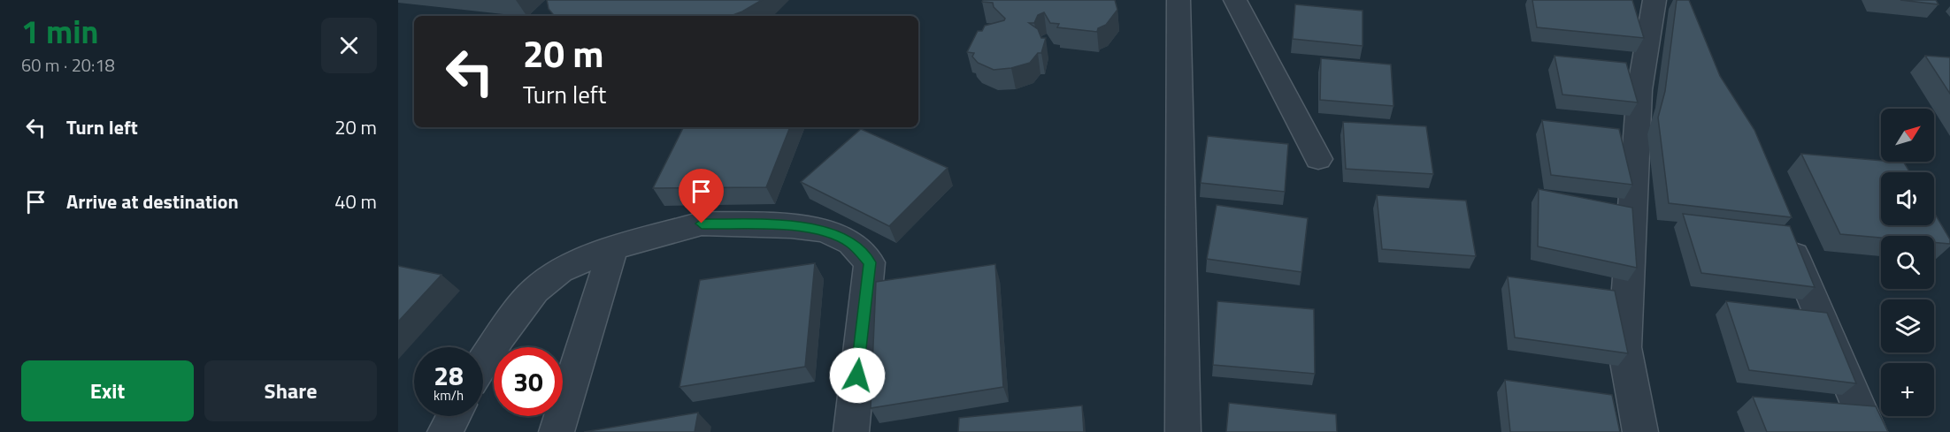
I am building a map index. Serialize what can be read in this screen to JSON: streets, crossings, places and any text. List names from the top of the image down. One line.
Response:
{"north":"top right","page":{"heading":["1 min","60 m · 20:18"],"turn":["20 m","Turn left"],"list":[{"name":"Turn left","value":"20 m"},{"name":"Arrive at destination","value":"40 m"}],"map_buttons":"+","speed":"28 km/h","limit":"30","buttons":["Exit","Share"]}}
